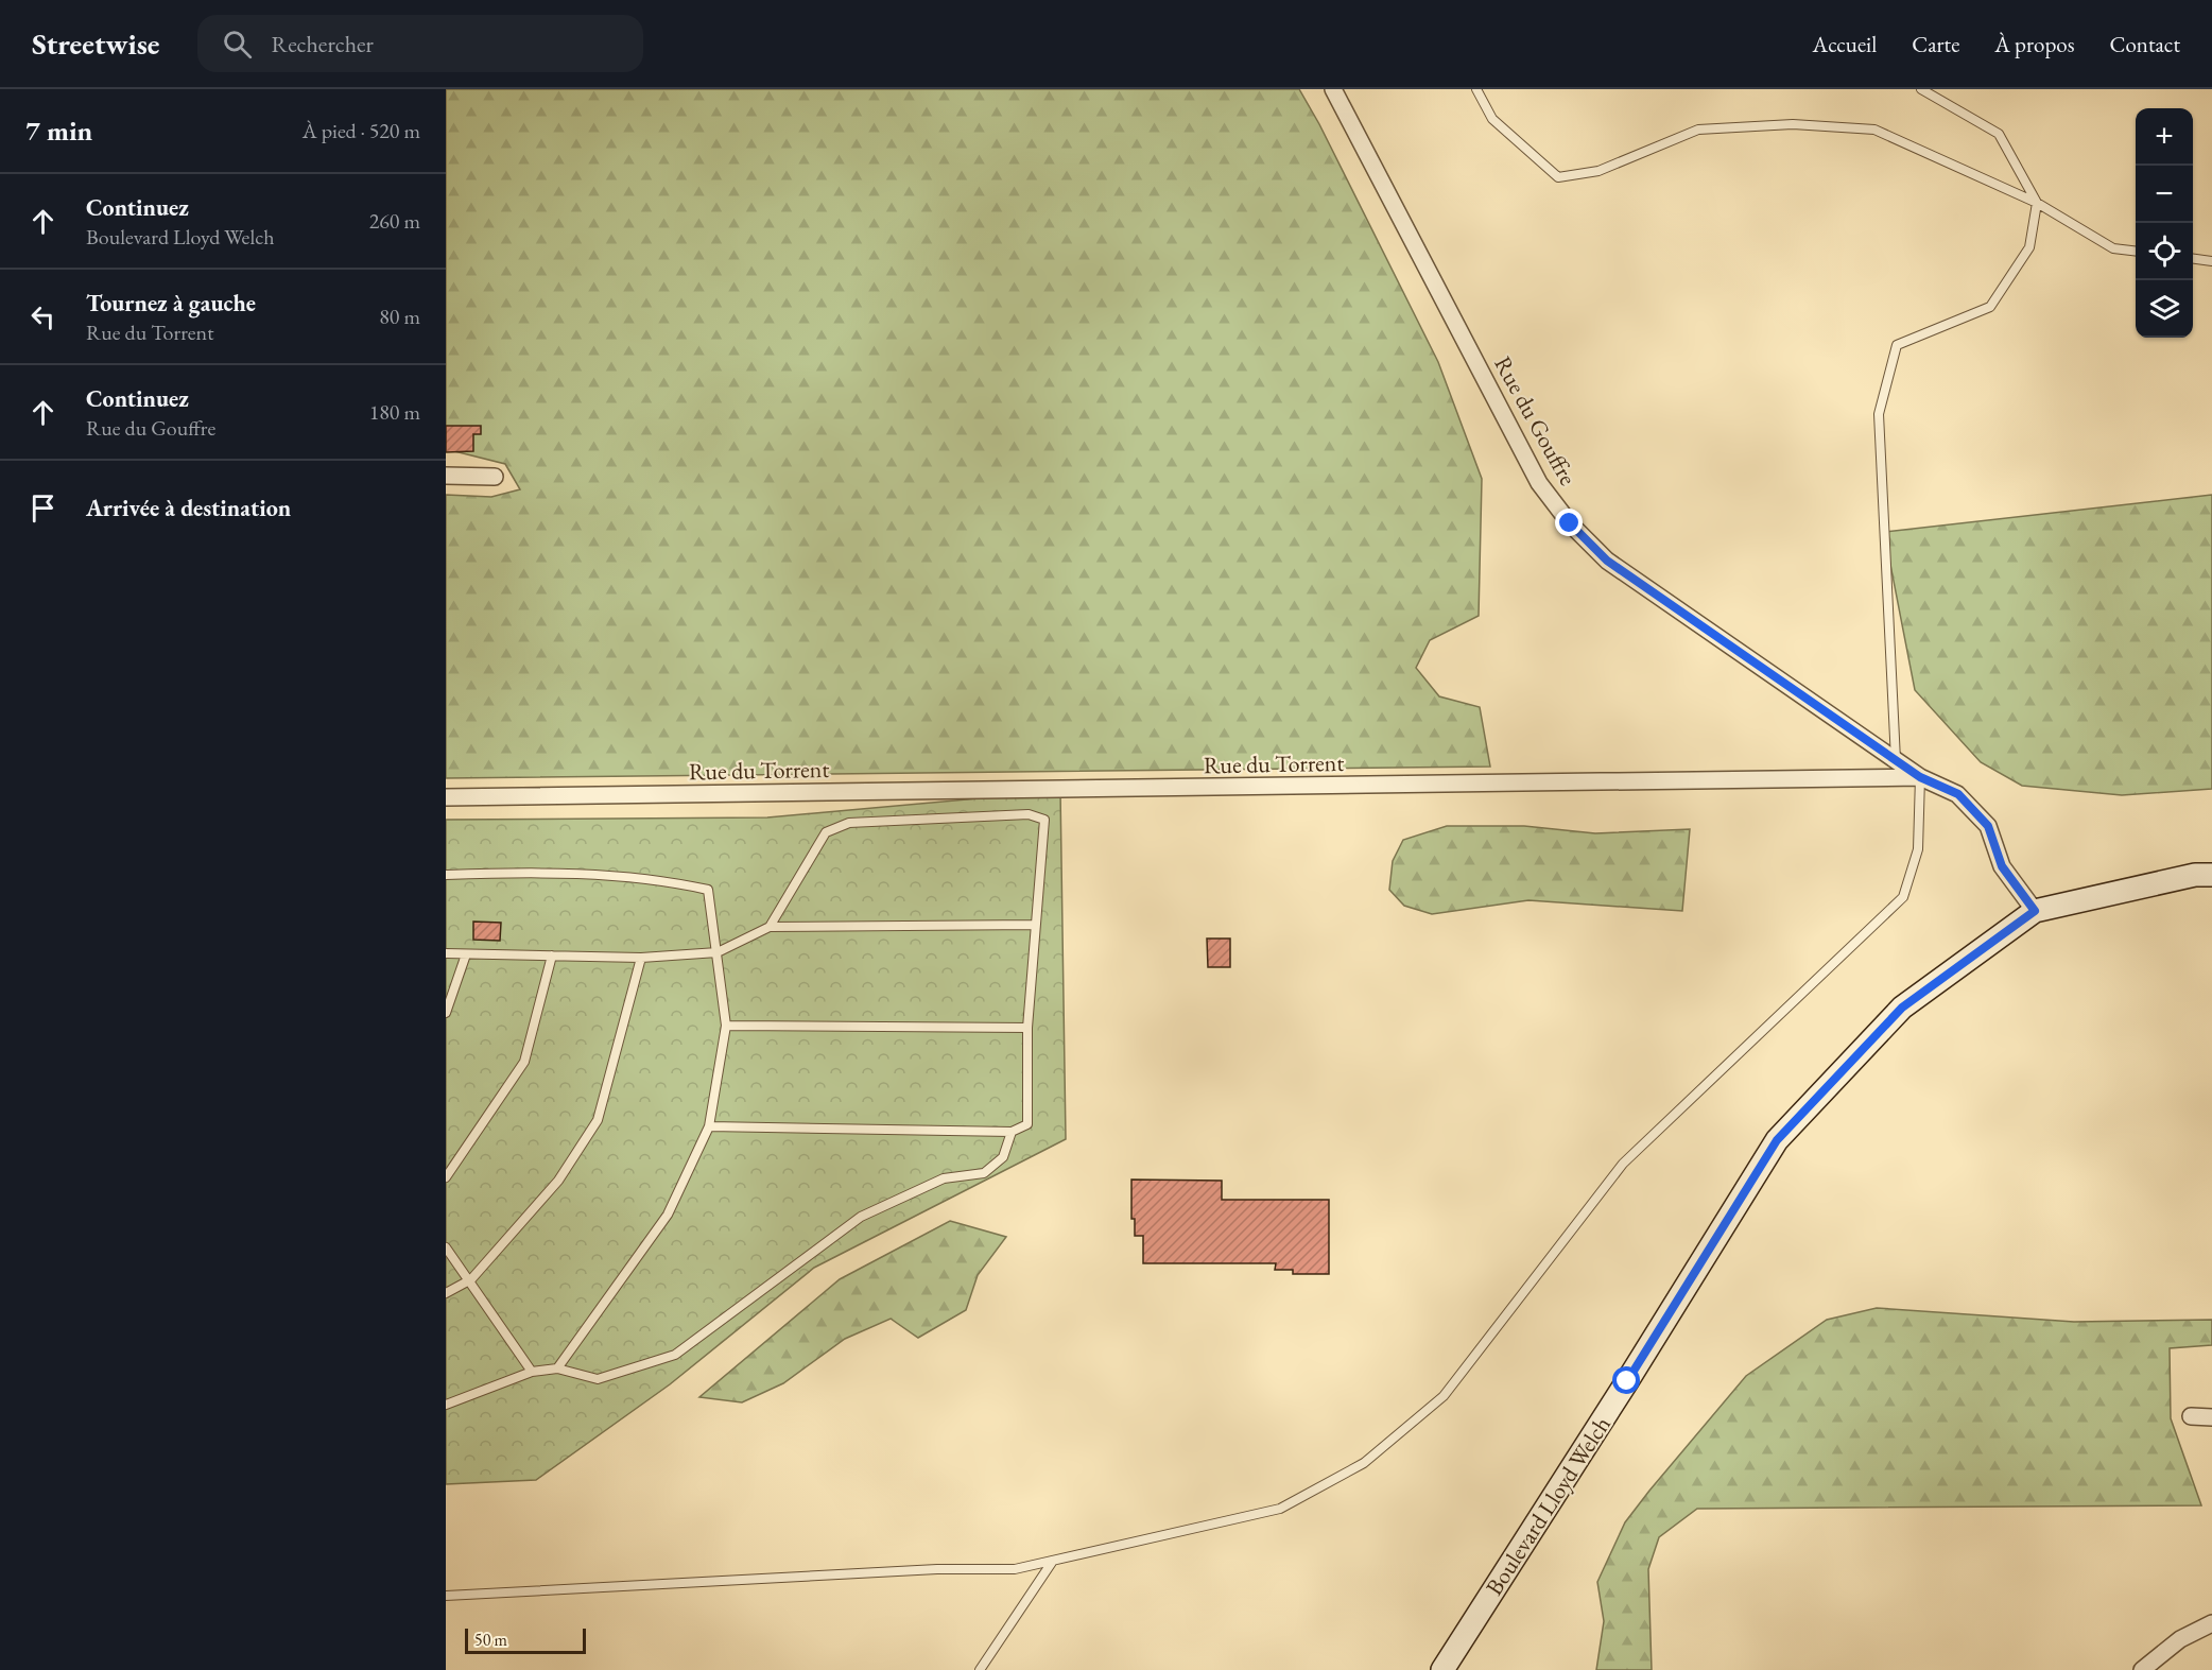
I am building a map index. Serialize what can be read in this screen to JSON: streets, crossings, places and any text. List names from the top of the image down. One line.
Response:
{"streets":{"main road":["Boulevard Lloyd Welch"],"street":["Rue du Gouffre","Rue du Torrent"]},"crossings":[["Rue du Gouffre","Rue du Torrent"],["Rue du Torrent","Boulevard Lloyd Welch"]],"scale_bar":"50 m","page":{"header":"Streetwise","search":"Rechercher","nav":["Accueil","Carte","À propos","Contact"],"heading":["7 min","À pied · 520 m"],"map_buttons":["+","−"],"list":[["Continuez","Boulevard Lloyd Welch","260 m"],["Tournez à gauche","Rue du Torrent","80 m"],["Continuez","Rue du Gouffre","180 m"],"Arrivée à destination"],"scale":"50 m"}}
